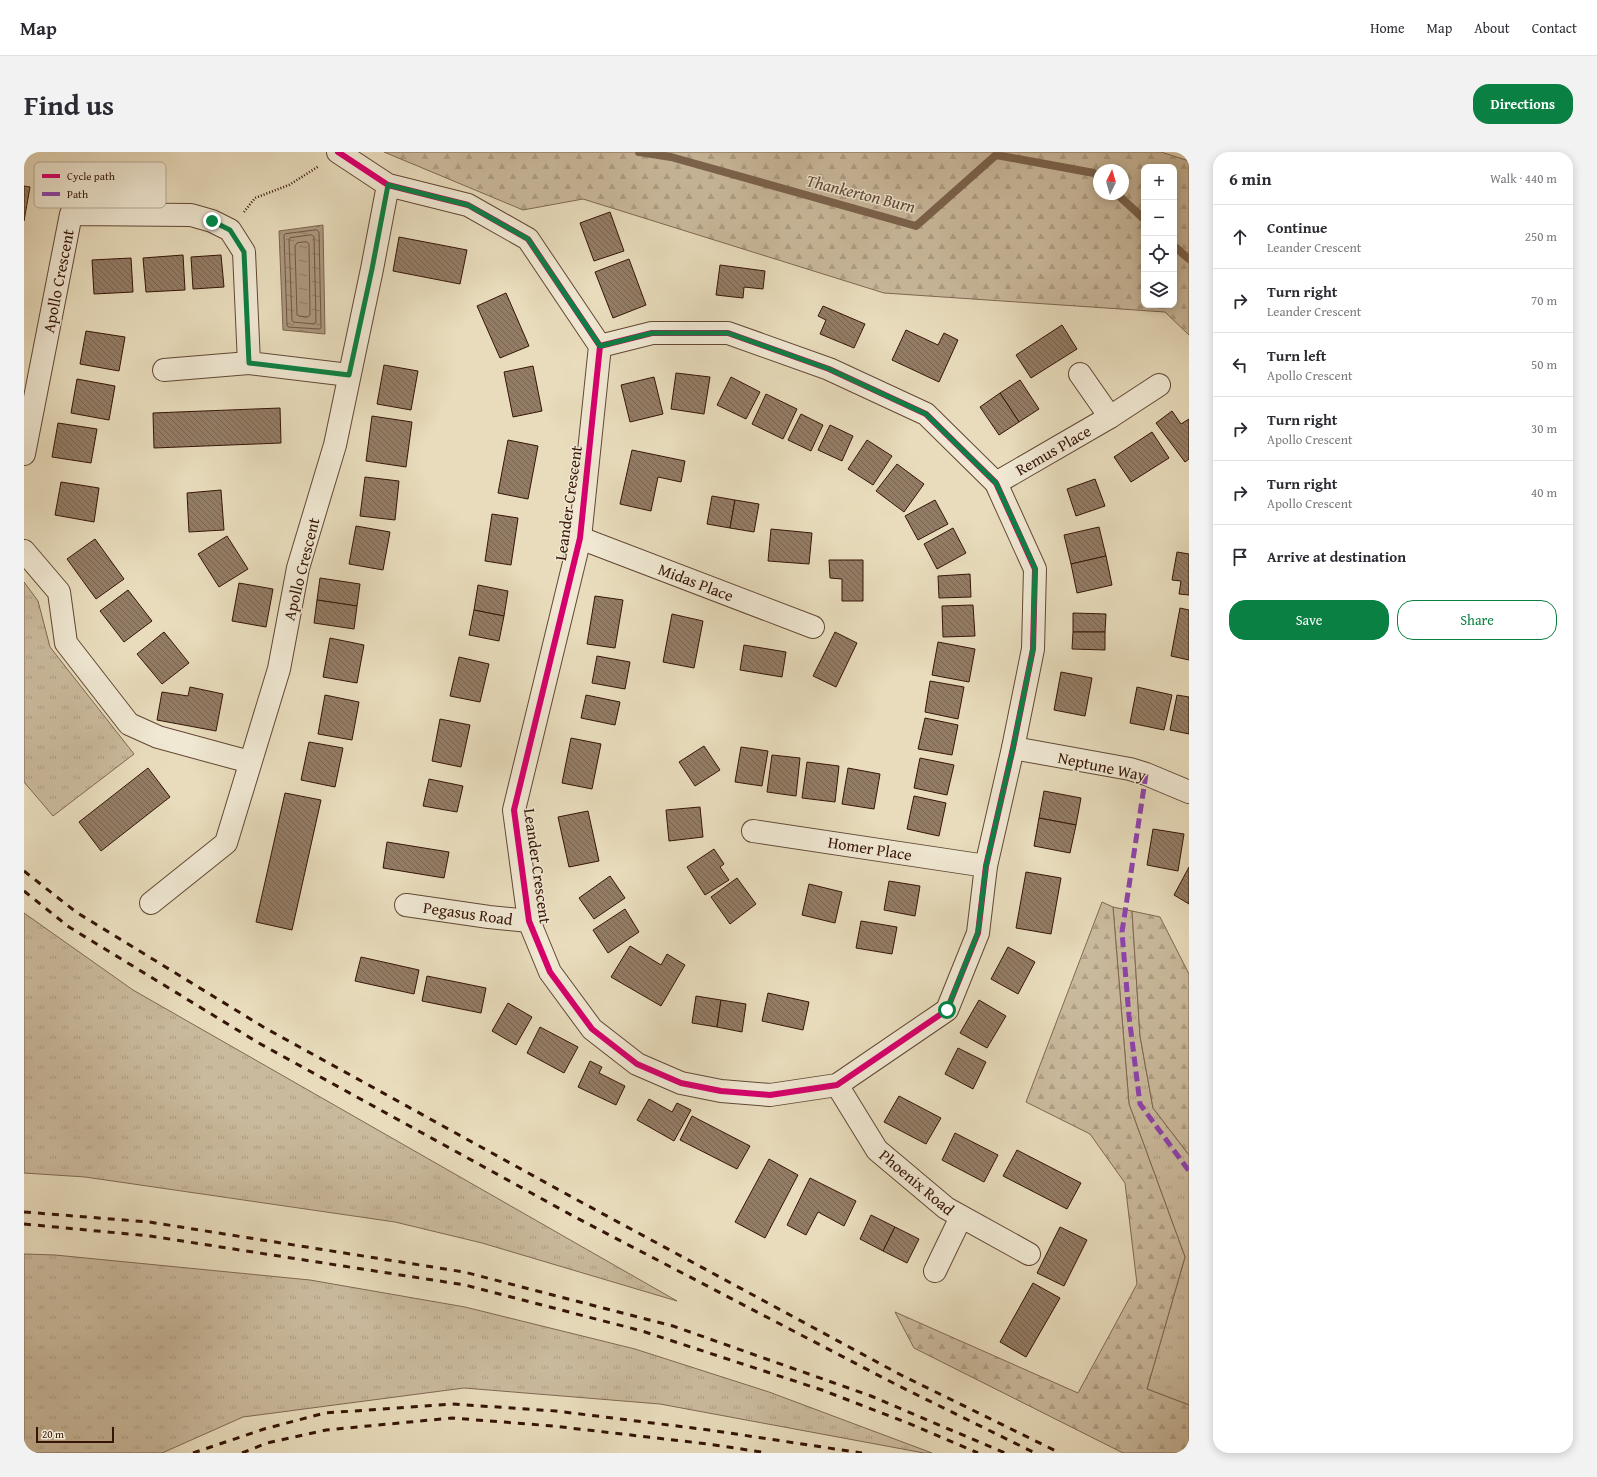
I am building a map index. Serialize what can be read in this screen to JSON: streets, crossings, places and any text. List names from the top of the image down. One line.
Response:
{"streets":{"street":["Apollo Crescent","Remus Place","Leander Crescent","Midas Place","Neptune Way","Homer Place","Pegasus Road","Phoenix Road"]},"crossings":[["Remus Place","Leander Crescent"],["Leander Crescent","Midas Place"],["Leander Crescent","Neptune Way"],["Leander Crescent","Homer Place"],["Leander Crescent","Pegasus Road"],["Leander Crescent","Phoenix Road"]],"water":["Thankerton Burn"],"legend":["Cycle path","Path"],"scale_bar":"20 m","north":"top","page":{"header":"Map","nav":["Home","Map","About","Contact"],"title":"Find us","buttons":["Directions",["Save","Share"]],"heading":["6 min","Walk · 440 m"],"map_buttons":["+","−"],"list":[["Continue","Leander Crescent","250 m"],["Turn right","Leander Crescent","70 m"],["Turn left","Apollo Crescent","50 m"],["Turn right","Apollo Crescent","30 m"],["Turn right","Apollo Crescent","40 m"],"Arrive at destination"],"scale":"20 m"}}
